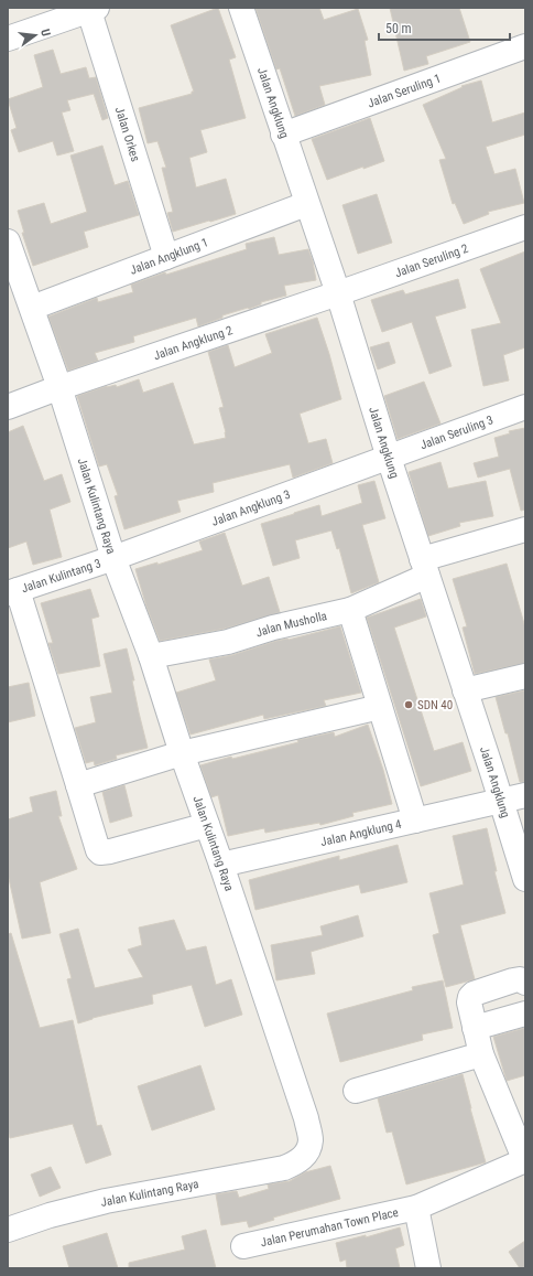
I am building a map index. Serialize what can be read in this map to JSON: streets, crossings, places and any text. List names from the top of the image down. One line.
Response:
{"streets":{"street":["Jalan Seruling 1","Jalan Angklung","Jalan Orkes","Jalan Angklung 1","Jalan Seruling 2","Jalan Angklung 2","Jalan Seruling 3","Jalan Kulintang Raya","Jalan Angklung 3","Jalan Kulintang 3","Jalan Musholla","Jalan Angklung 4","Jalan Perumahan Town Place"]},"crossings":[["Jalan Seruling 1","Jalan Angklung"],["Jalan Angklung","Jalan Angklung 1"],["Jalan Angklung","Jalan Seruling 2"],["Jalan Angklung","Jalan Angklung 2"],["Jalan Angklung","Jalan Seruling 3"],["Jalan Angklung","Jalan Angklung 3"],["Jalan Angklung","Jalan Musholla"],["Jalan Angklung","Jalan Angklung 4"],["Jalan Orkes","Jalan Angklung 1"],["Jalan Angklung 1","Jalan Kulintang Raya"],["Jalan Seruling 2","Jalan Angklung 2"],["Jalan Angklung 2","Jalan Kulintang Raya"],["Jalan Seruling 3","Jalan Angklung 3"],["Jalan Kulintang Raya","Jalan Angklung 3"],["Jalan Kulintang Raya","Jalan Kulintang 3"],["Jalan Kulintang Raya","Jalan Musholla"],["Jalan Kulintang Raya","Jalan Angklung 4"],["Jalan Angklung 3","Jalan Kulintang 3"]],"places":["SDN 40"],"scale_bar":"50 m","north":"right"}
